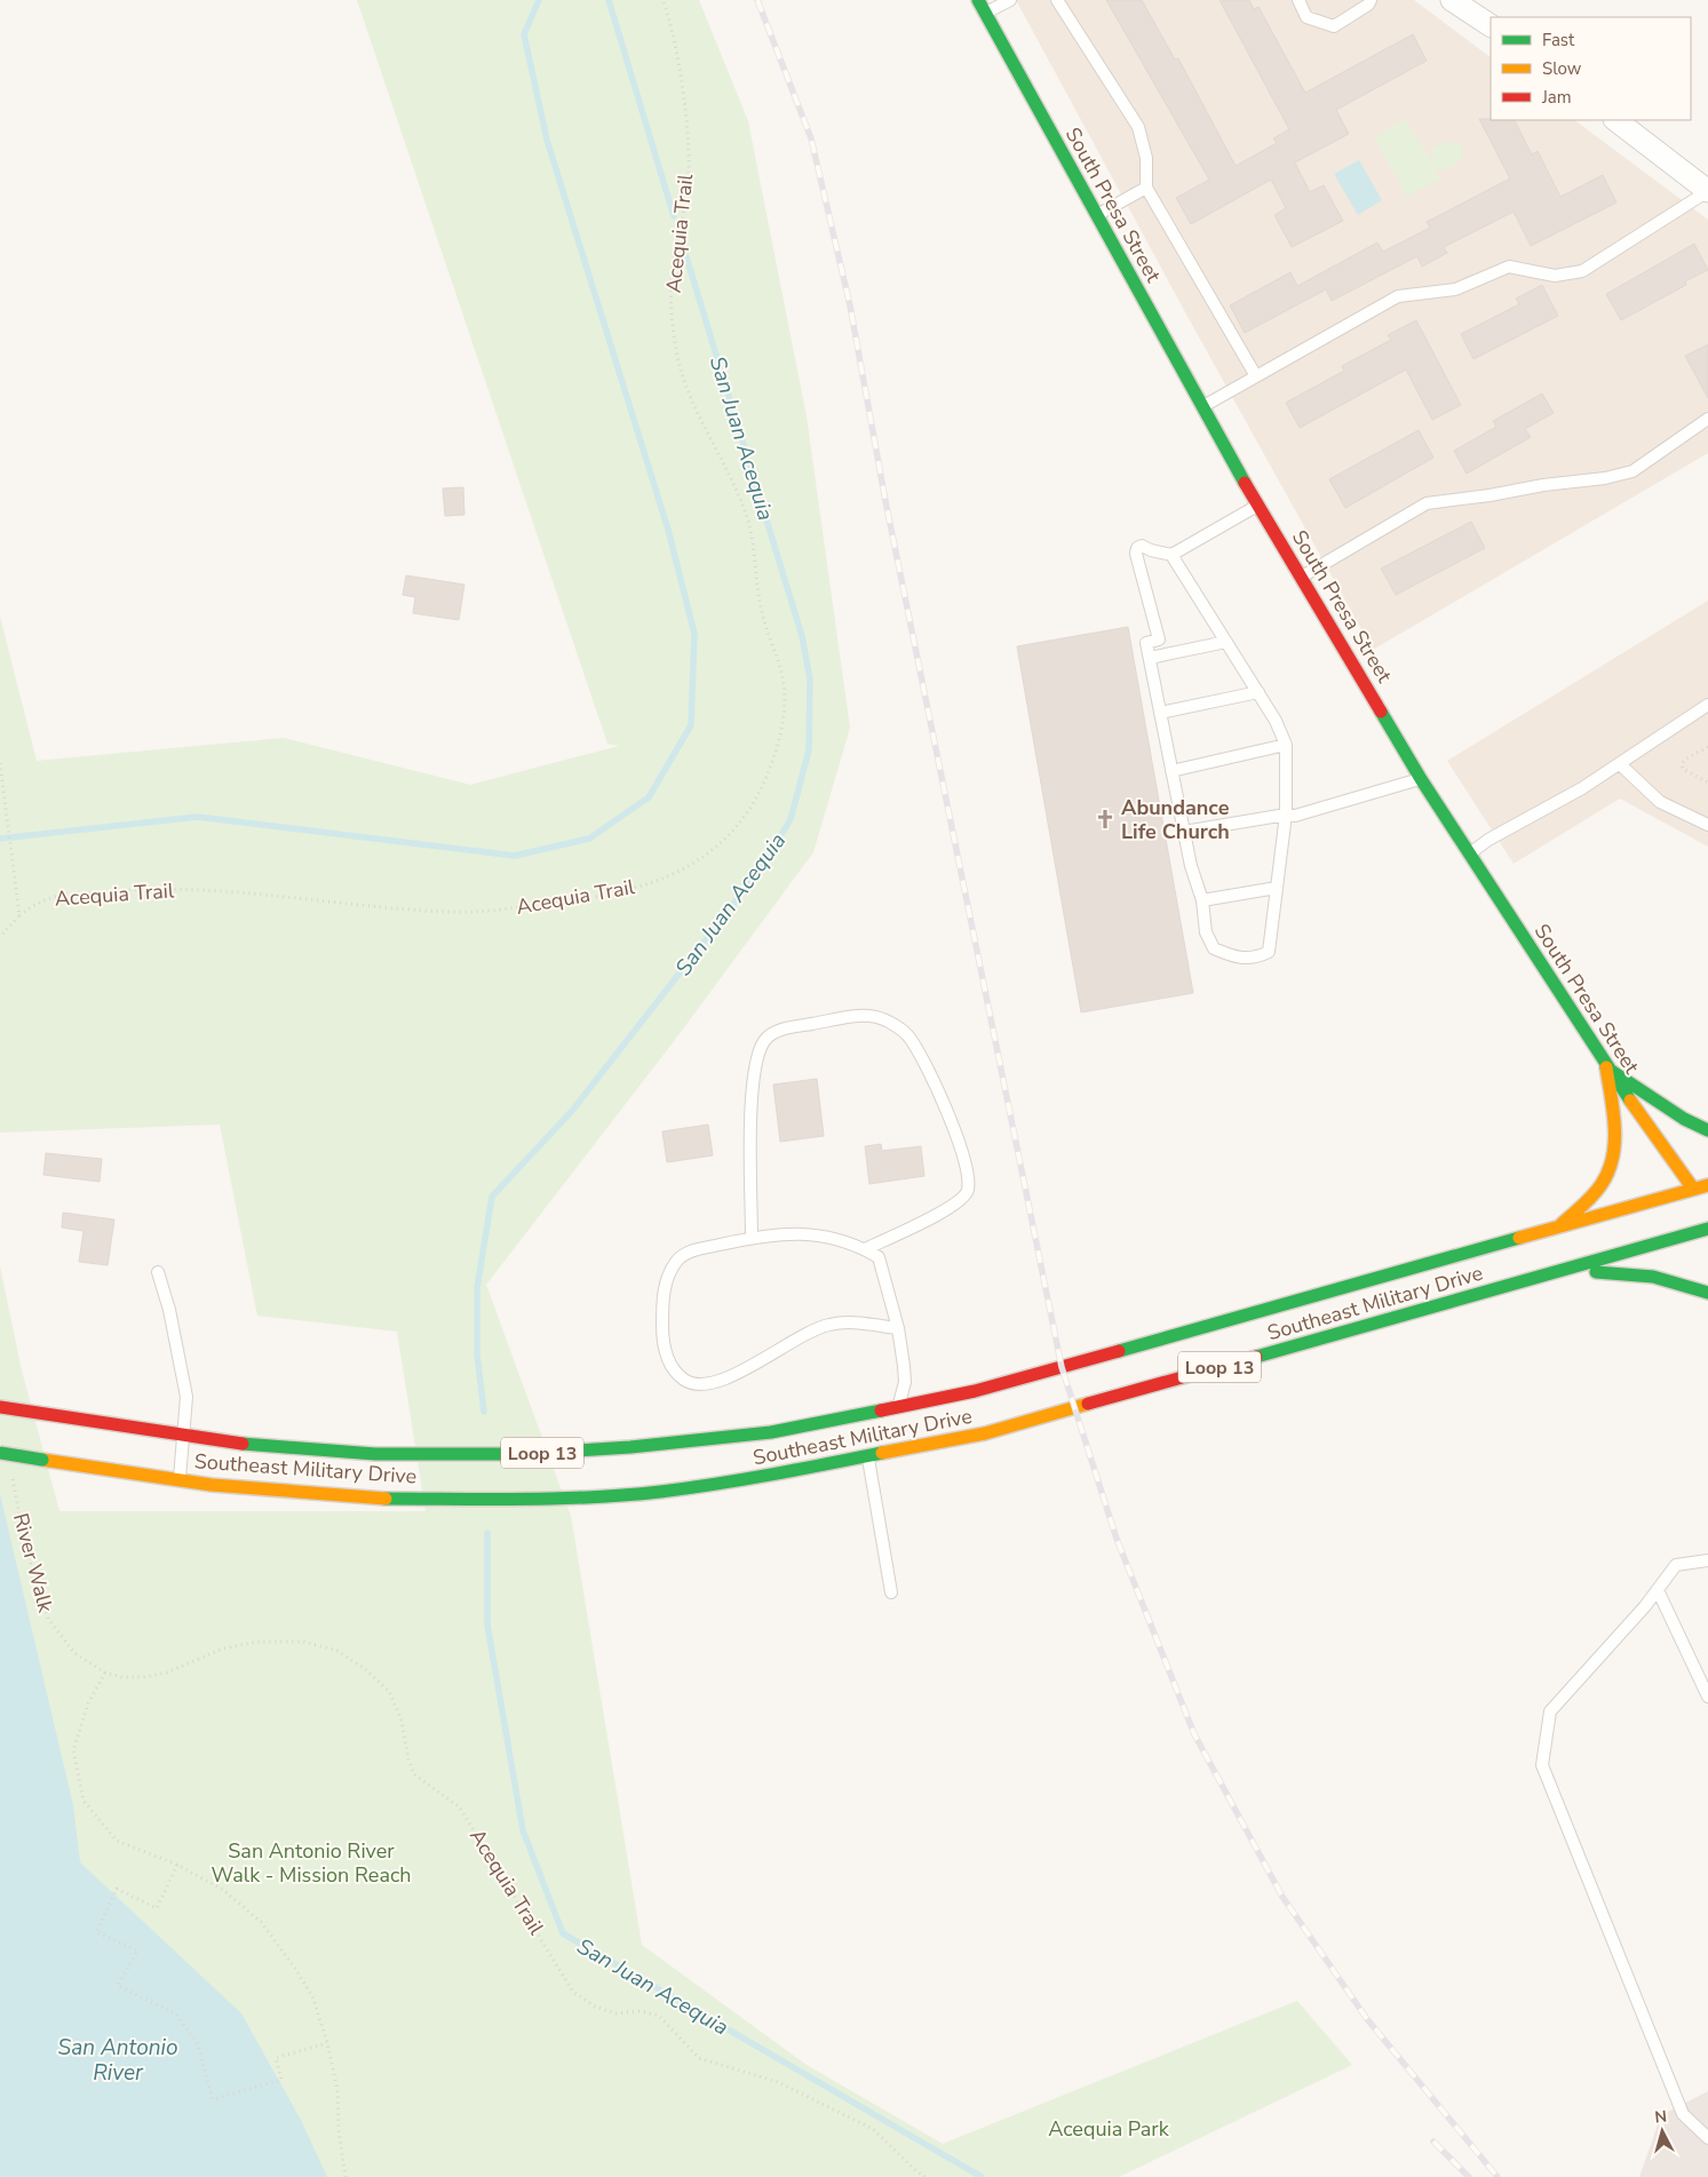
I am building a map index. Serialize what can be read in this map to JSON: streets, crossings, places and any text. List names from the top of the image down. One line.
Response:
{"streets":{"main road":["South Presa Street","Southeast Military Drive","Loop 13"],"path":["Acequia Trail","River Walk"]},"crossings":[["South Presa Street","Southeast Military Drive"],["Acequia Trail","River Walk"]],"water":["San Juan Acequia","San Antonio River"],"parks":["San Antonio River Walk - Mission Reach","Acequia Park"],"places":{"church":["Abundance Life Church"]},"legend":["Fast","Slow","Jam"],"north":"top"}
